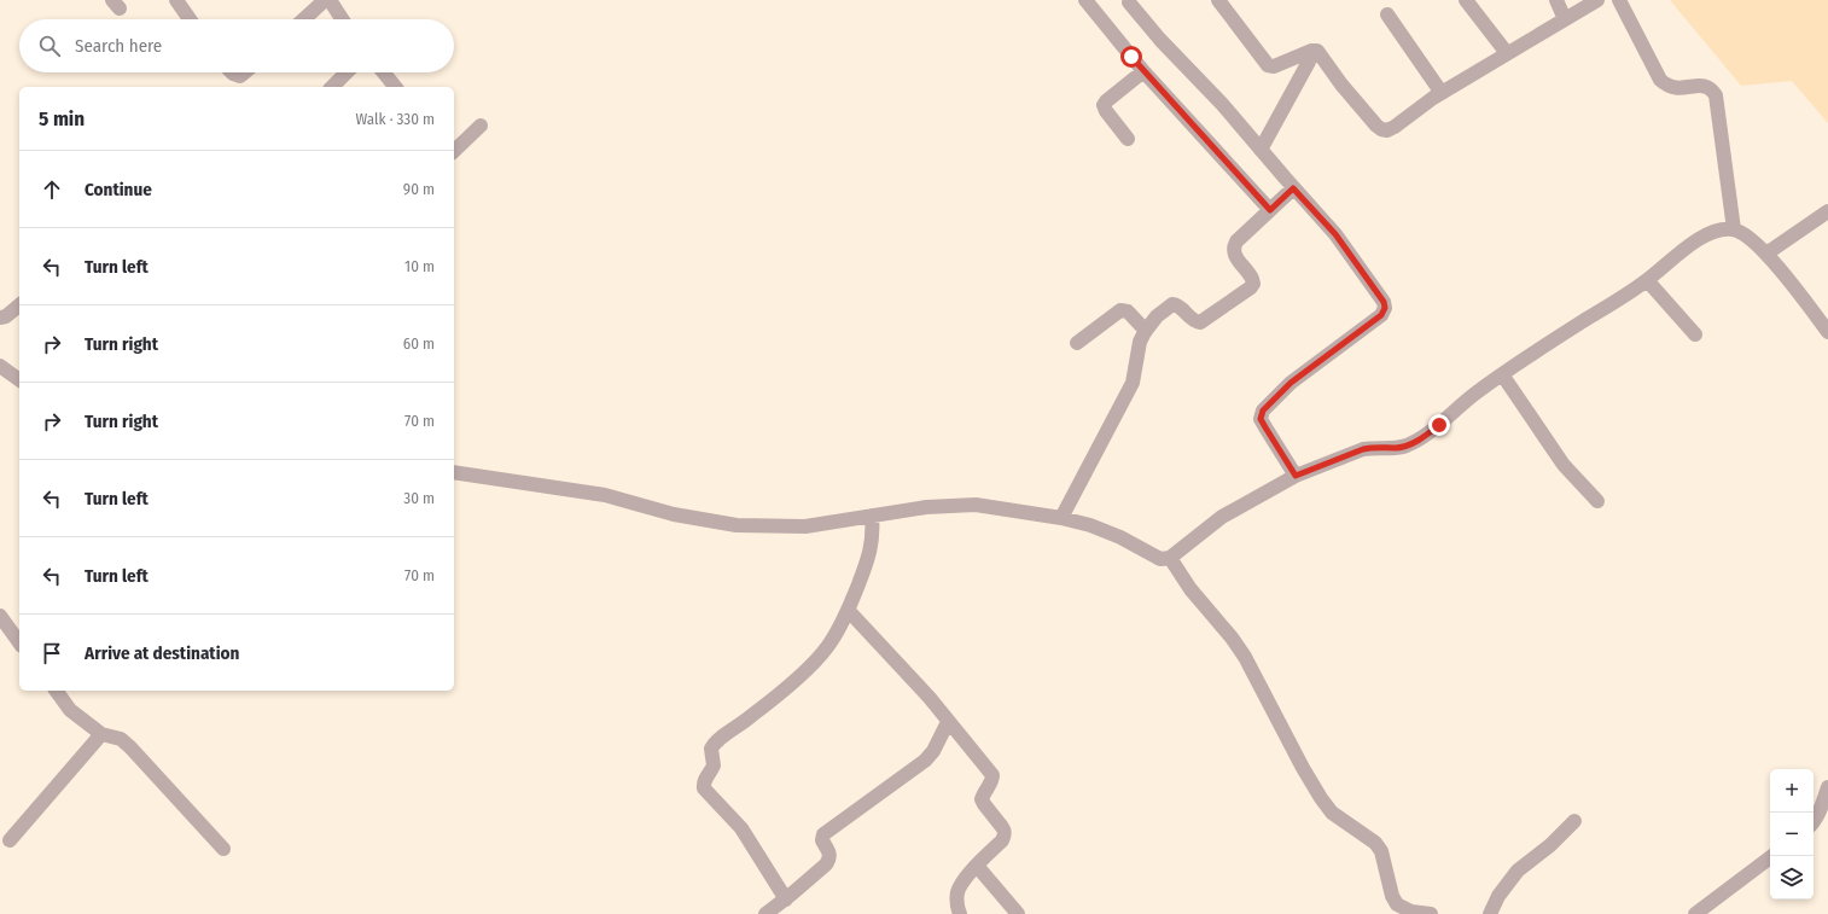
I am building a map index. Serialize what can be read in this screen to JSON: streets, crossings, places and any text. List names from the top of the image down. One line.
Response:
{"page":{"search":"Search here","heading":["5 min","Walk · 330 m"],"list":[["Continue","90 m"],["Turn left","10 m"],["Turn right","60 m"],["Turn right","70 m"],["Turn left","30 m"],["Turn left","70 m"],"Arrive at destination"],"map_buttons":["+","−"]}}
